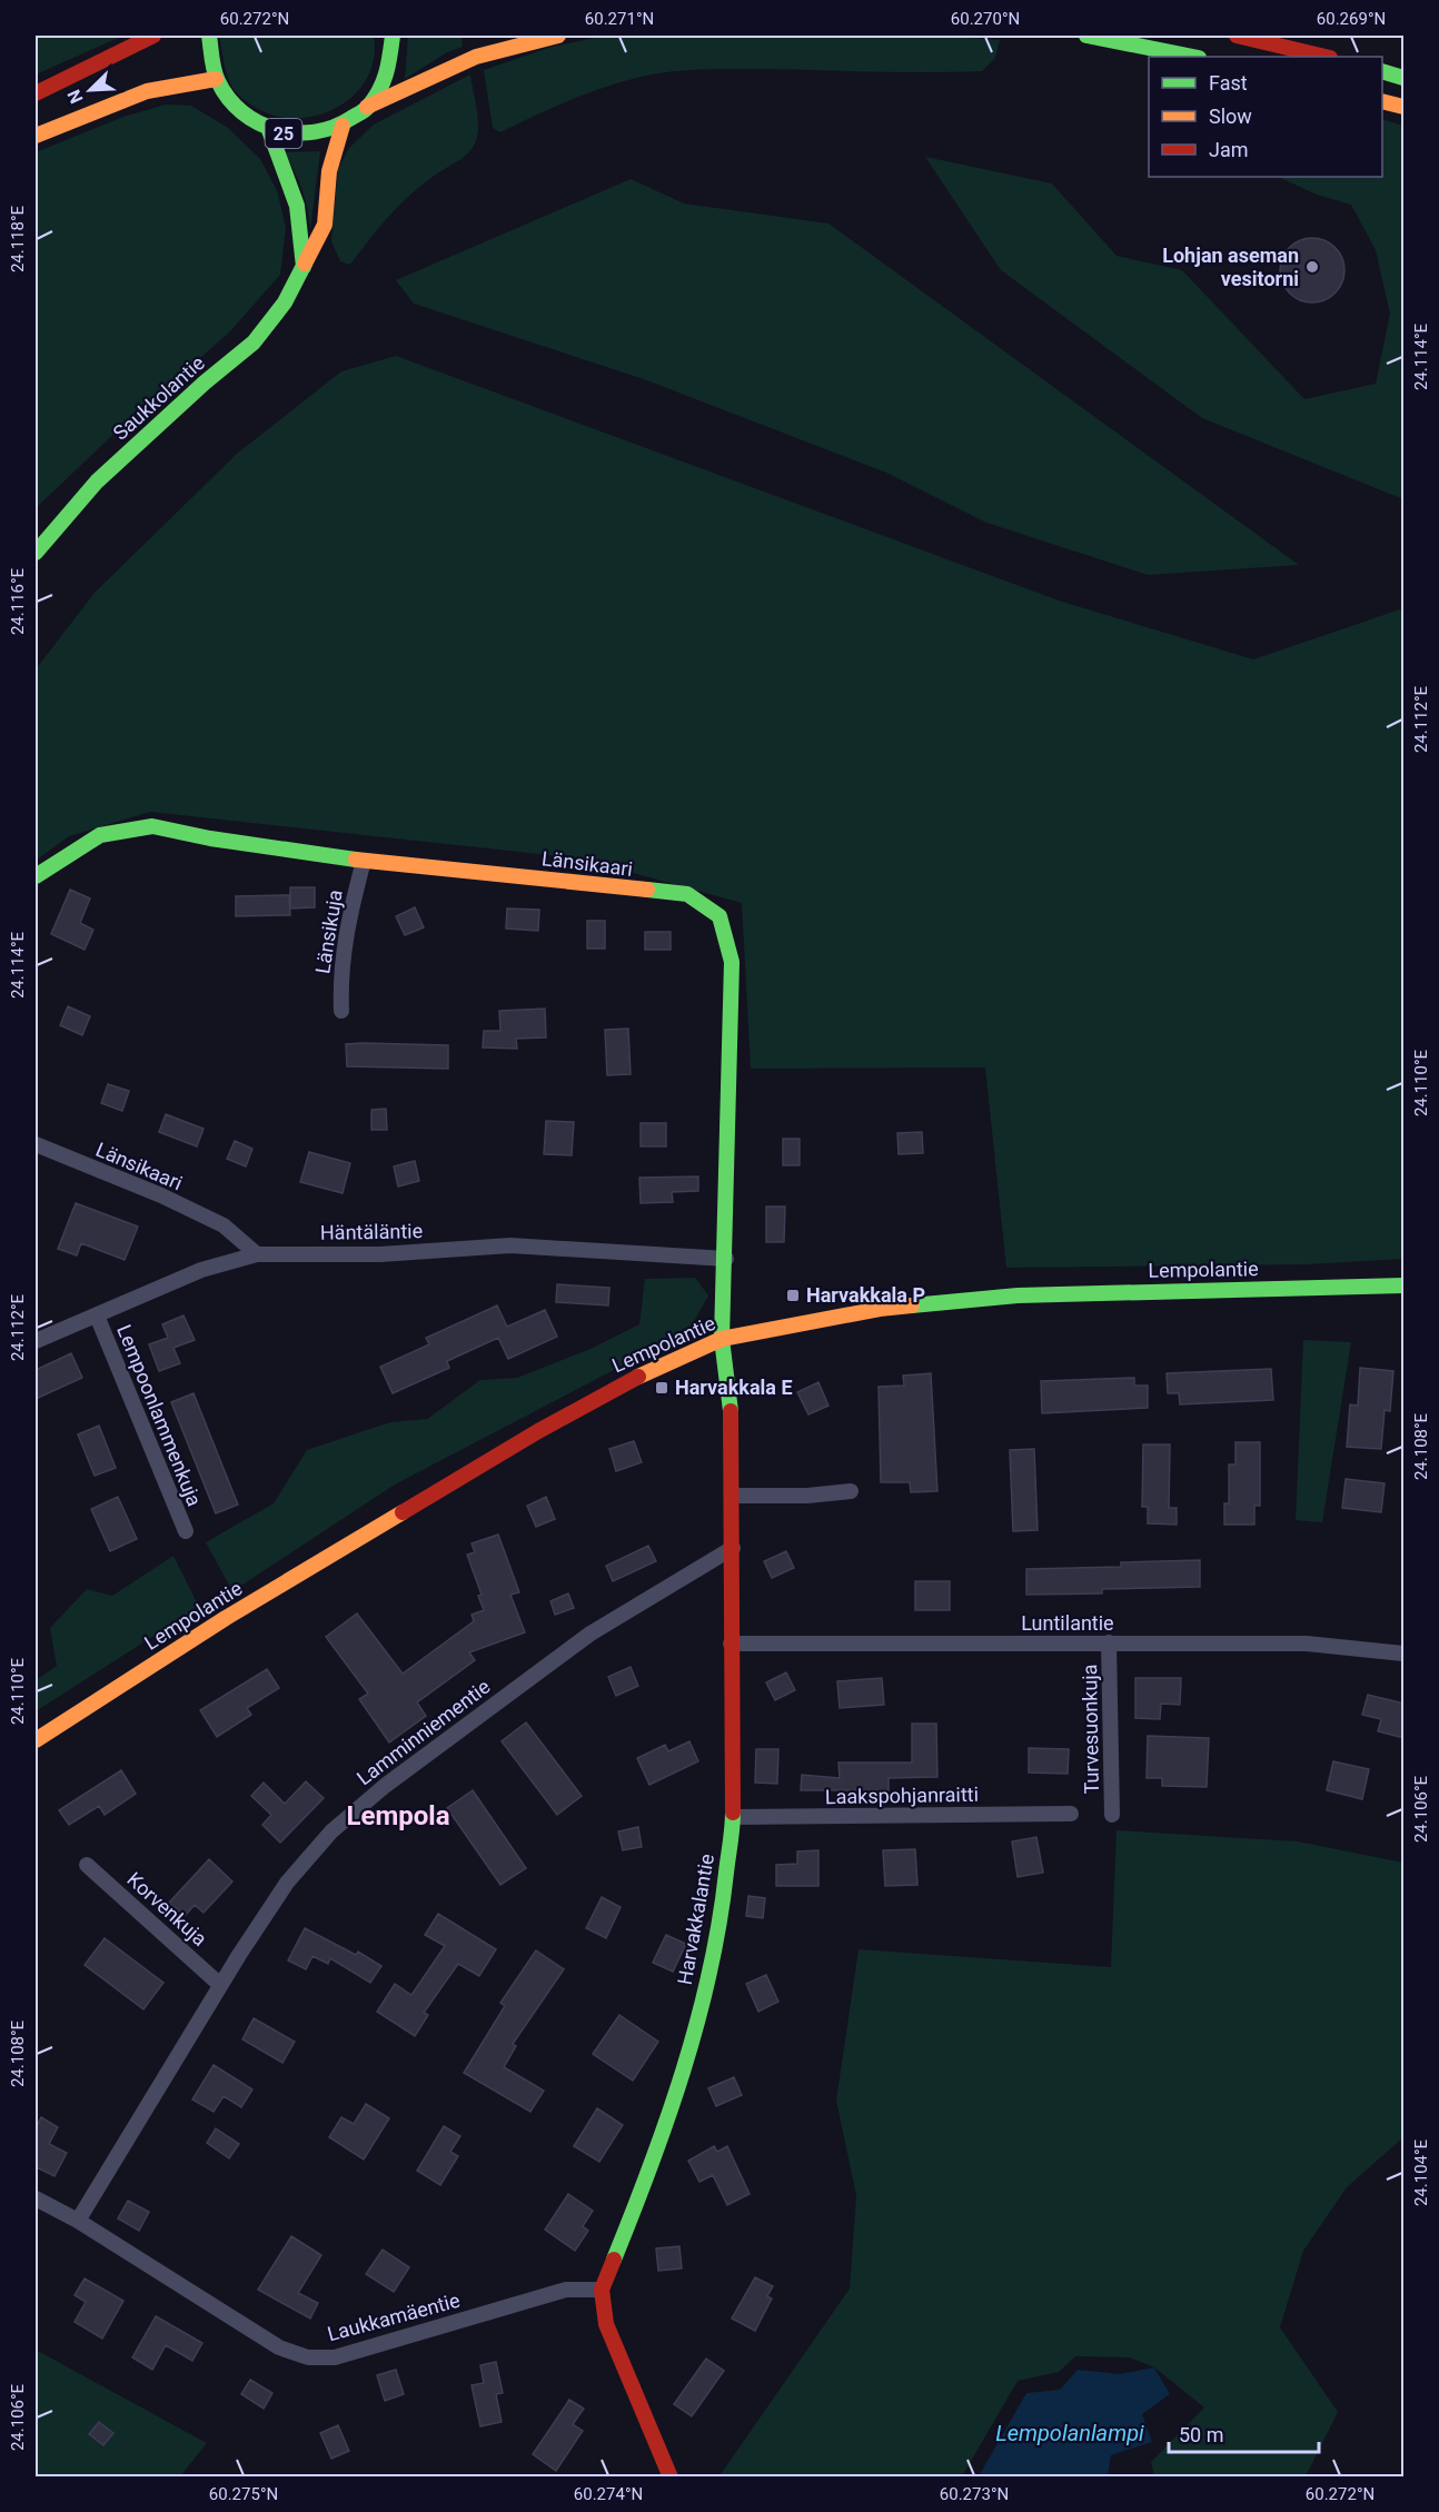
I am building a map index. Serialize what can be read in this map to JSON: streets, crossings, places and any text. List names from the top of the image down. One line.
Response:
{"streets":{"main road":["25","Saukkolantie","Länsikaari","Lempolantie","Harvakkalantie"],"street":["Länsikuja","Häntäläntie","Lempoonlammenkuja","Luntilantie","Turvesuonkuja","Lamminniementie","Laakspohjanraitti","Korvenkuja","Laukkamäentie"]},"crossings":[["25","Saukkolantie"],["Länsikaari","Länsikuja"],["Länsikaari","Häntäläntie"],["Länsikaari","Lempolantie"],["Länsikaari","Harvakkalantie"],["Häntäläntie","Lempoonlammenkuja"],["Lempolantie","Harvakkalantie"],["Luntilantie","Turvesuonkuja"],["Luntilantie","Harvakkalantie"],["Lamminniementie","Korvenkuja"],["Lamminniementie","Harvakkalantie"],["Lamminniementie","Laukkamäentie"],["Laakspohjanraitti","Harvakkalantie"],["Harvakkalantie","Laukkamäentie"]],"districts":["Lempola"],"water":["Lempolanlampi"],"places":{"other":["Lohjan aseman vesitorni"],"transit":["Harvakkala P","Harvakkala E"]},"legend":["Fast","Slow","Jam"],"scale_bar":"50 m","north":"bottom left","coordinates":["60.272°N","60.271°N","60.270°N","60.269°N","24.118°E","24.114°E","24.116°E","24.112°E","24.110°E","24.108°E","24.106°E","24.104°E","60.275°N","60.274°N","60.273°N"]}
